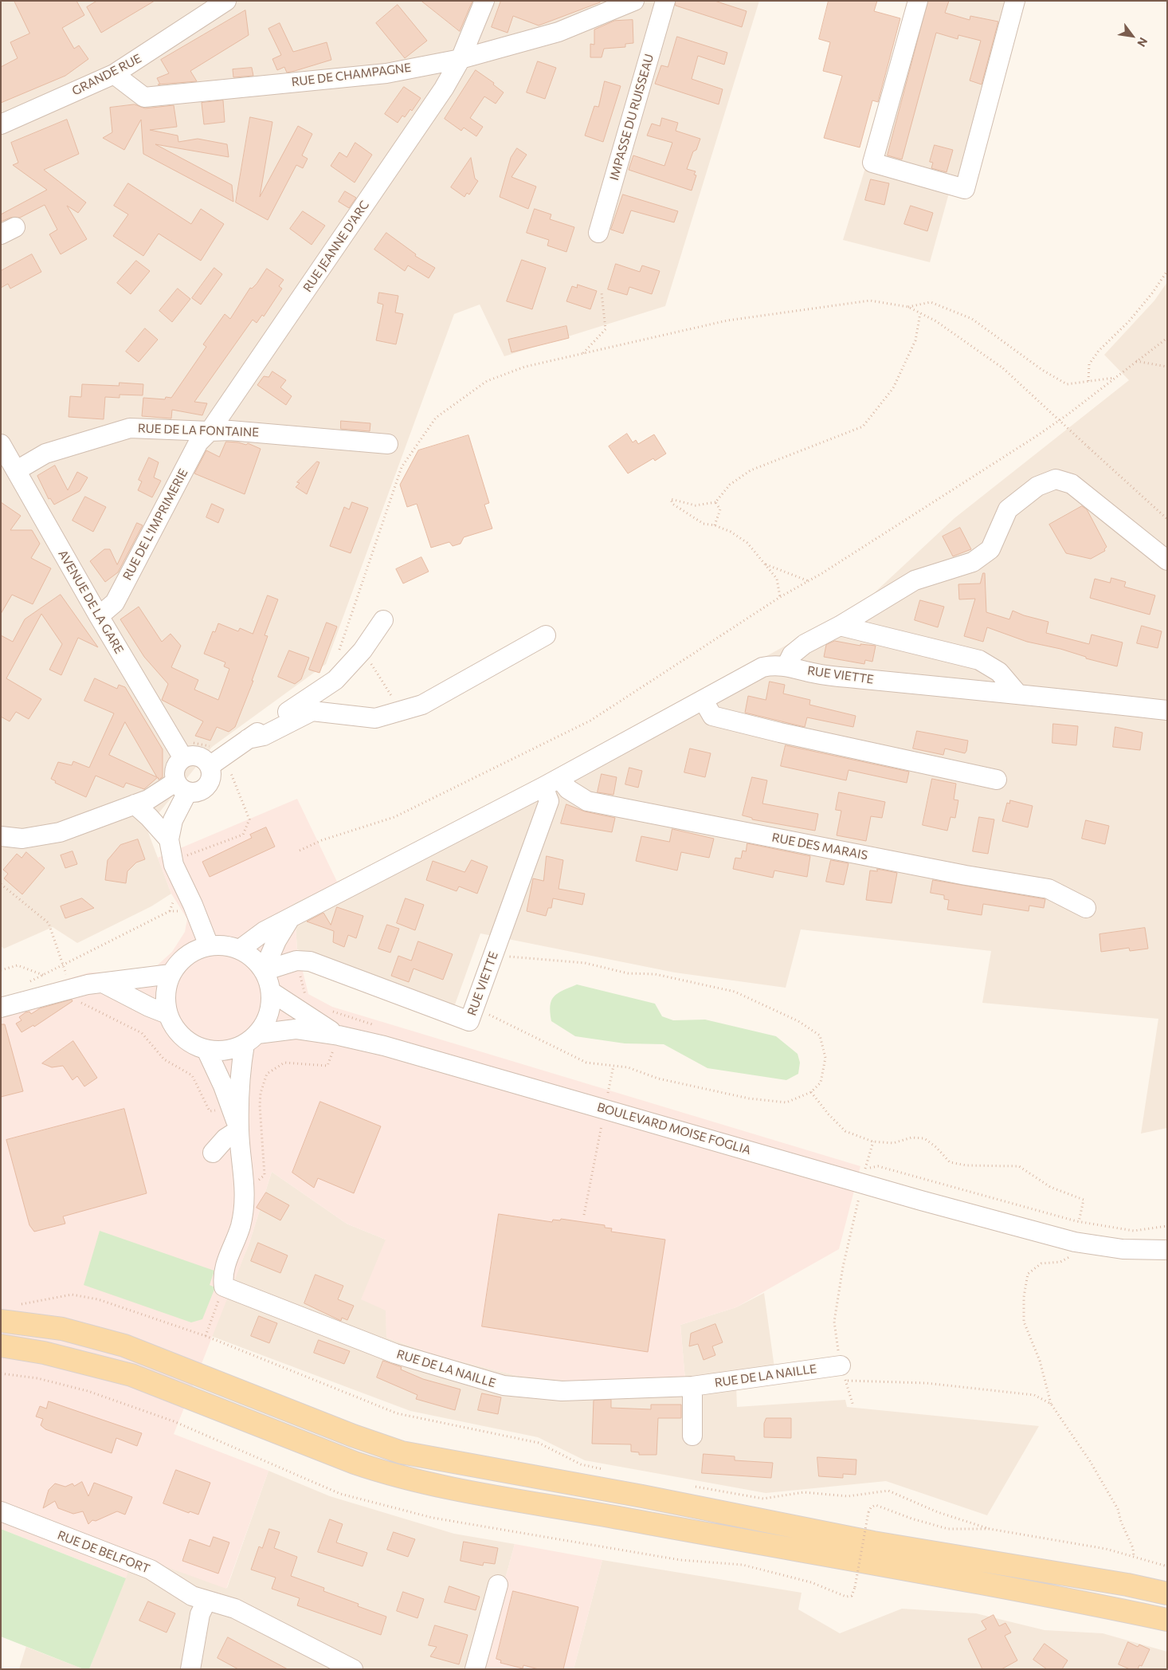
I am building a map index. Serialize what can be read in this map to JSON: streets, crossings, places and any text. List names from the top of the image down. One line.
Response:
{"streets":{"street":["GRANDE RUE","RUE DE CHAMPAGNE","IMPASSE DU RUISSEAU","RUE JEANNE D'ARC","RUE DE LA FONTAINE","RUE DE L'IMPRIMERIE","AVENUE DE LA GARE","RUE VIETTE","RUE DES MARAIS","BOULEVARD MOISE FOGLIA","RUE DE LA NAILLE","RUE DE BELFORT"]},"crossings":[["GRANDE RUE","RUE DE CHAMPAGNE"],["RUE DE CHAMPAGNE","RUE JEANNE D'ARC"],["RUE JEANNE D'ARC","RUE DE LA FONTAINE"],["RUE JEANNE D'ARC","RUE DE L'IMPRIMERIE"],["RUE DE LA FONTAINE","RUE DE L'IMPRIMERIE"],["RUE DE LA FONTAINE","AVENUE DE LA GARE"],["RUE DE L'IMPRIMERIE","AVENUE DE LA GARE"],["RUE VIETTE","RUE DES MARAIS"],["RUE VIETTE","BOULEVARD MOISE FOGLIA"]],"north":"bottom right"}
